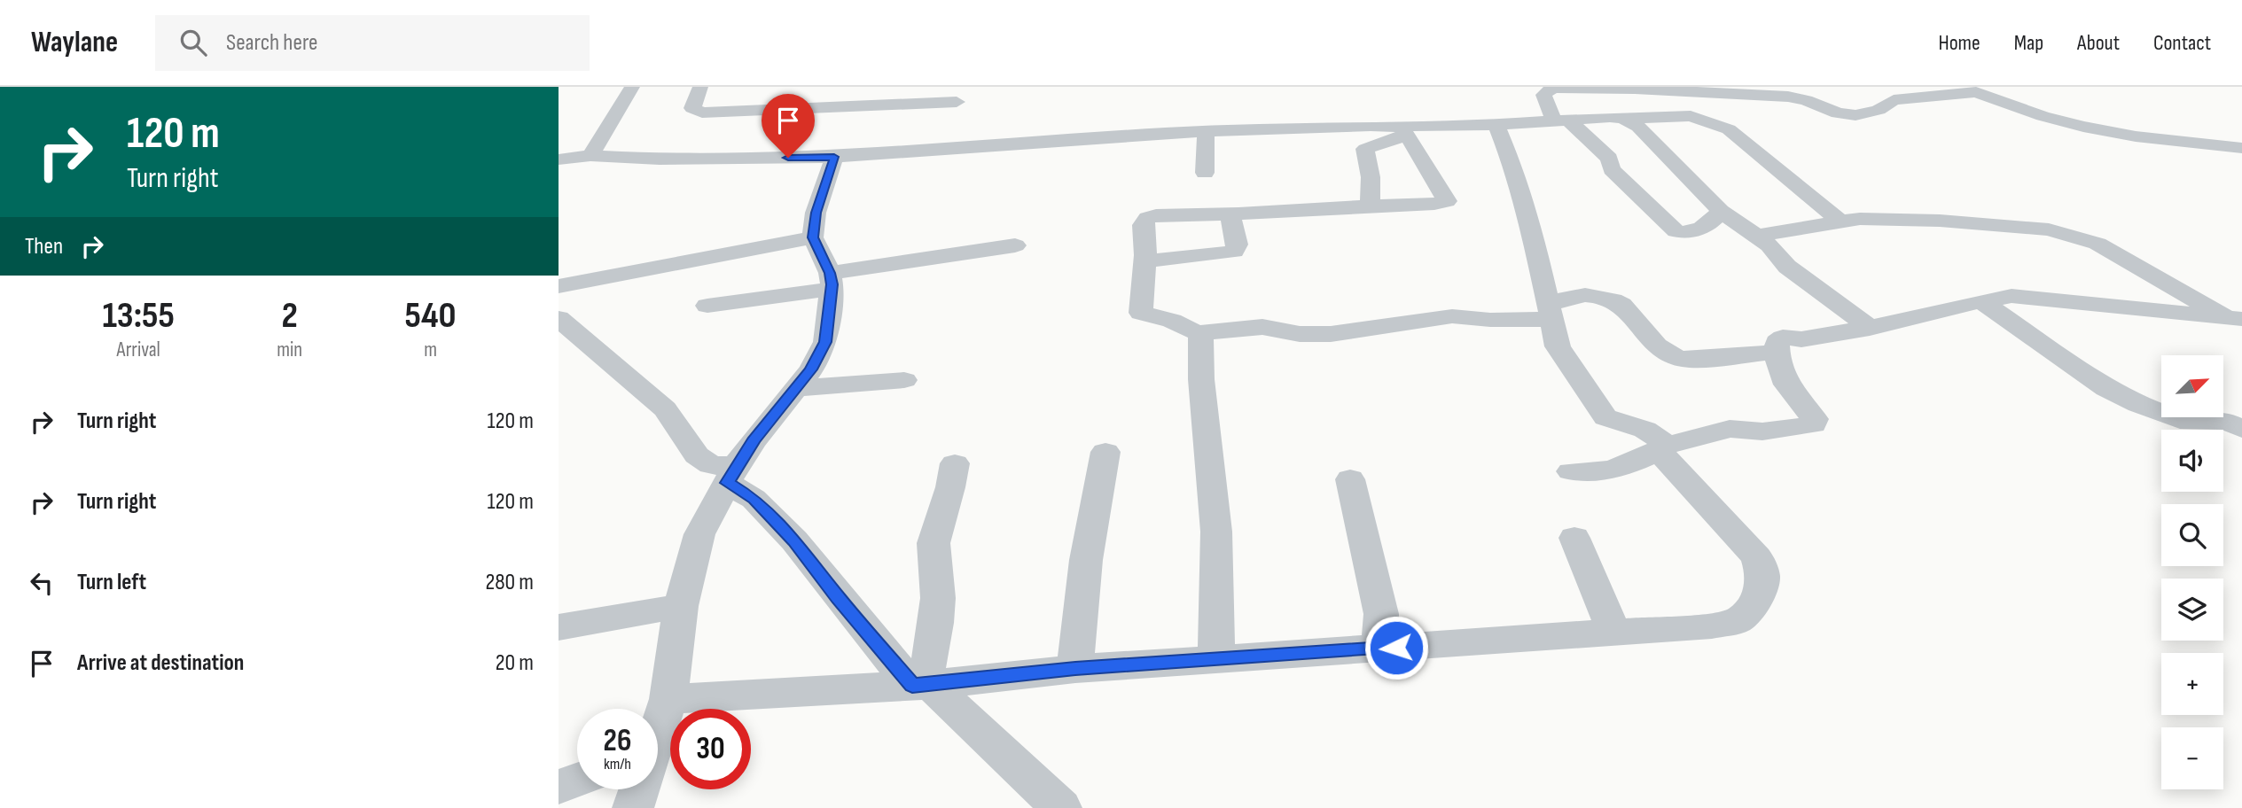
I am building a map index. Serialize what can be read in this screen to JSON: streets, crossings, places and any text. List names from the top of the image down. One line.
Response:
{"north":"top right","page":{"header":"Waylane","search":"Search here","nav":["Home","Map","About","Contact"],"turn":["120 m","Turn right"],"then":"Then","eta":["13:55","Arrival","2","min","540","m"],"map_buttons":["+","−"],"list":[{"name":"Turn right","value":"120 m"},{"name":"Turn right","value":"120 m"},{"name":"Turn left","value":"280 m"},{"name":"Arrive at destination","value":"20 m"}],"speed":"26 km/h","limit":"30"}}
